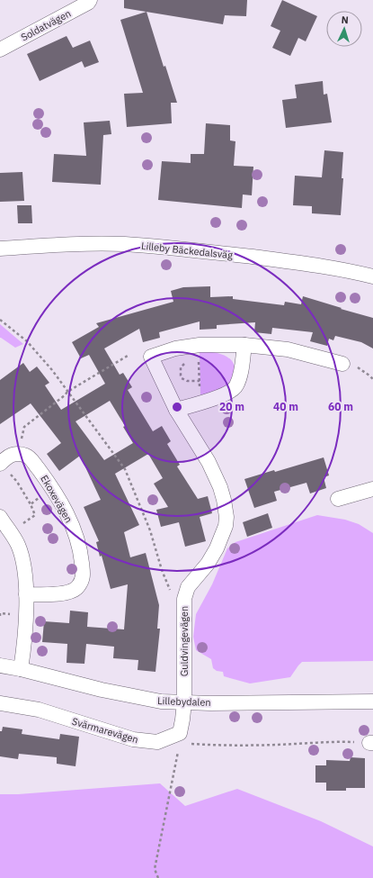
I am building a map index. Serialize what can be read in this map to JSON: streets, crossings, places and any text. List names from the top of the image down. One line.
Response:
{"streets":{"street":["Soldatvägen","Lilleby Bäckedalsväg","Ekoxevägen","Guldvingevägen","Lillebydalen","Svärmarevägen"]},"crossings":[["Guldvingevägen","Lillebydalen"]],"north":"top","rings":["20 m","40 m","60 m"]}
